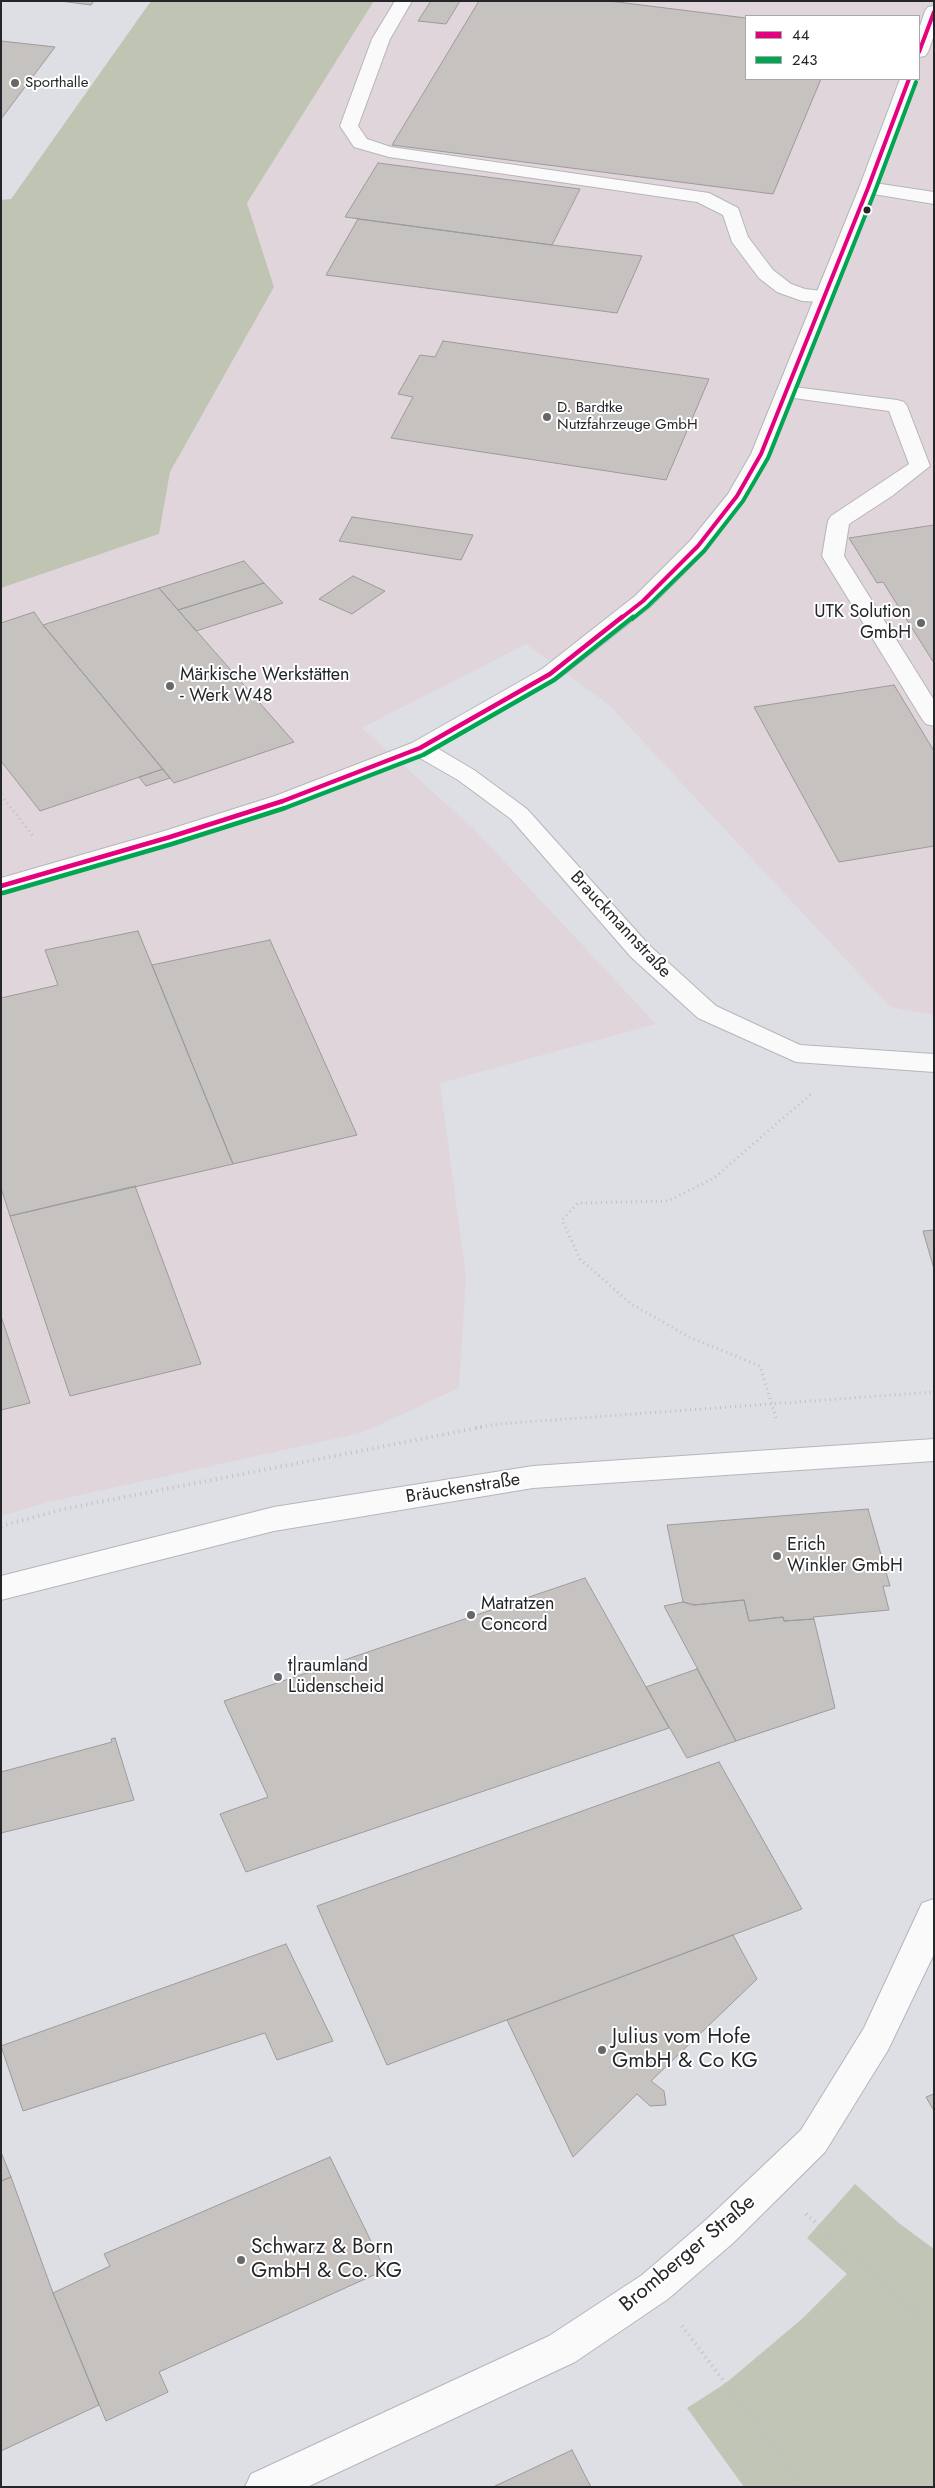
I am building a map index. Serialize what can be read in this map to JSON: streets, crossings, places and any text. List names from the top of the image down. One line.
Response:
{"streets":{"street":["Brauckmannstraße","Bräuckenstraße","Bromberger Straße"]},"places":["Sporthalle","D. Bardtke Nutzfahrzeuge GmbH","UTK Solution GmbH","Märkische Werkstätten - Werk W48","Erich Winkler GmbH","Matratzen Concord","t|raumland Lüdenscheid","Julius vom Hofe GmbH & Co KG","Schwarz & Born GmbH & Co. KG"],"lines":["transit line 44","transit line 243"],"legend":["44","243"]}
